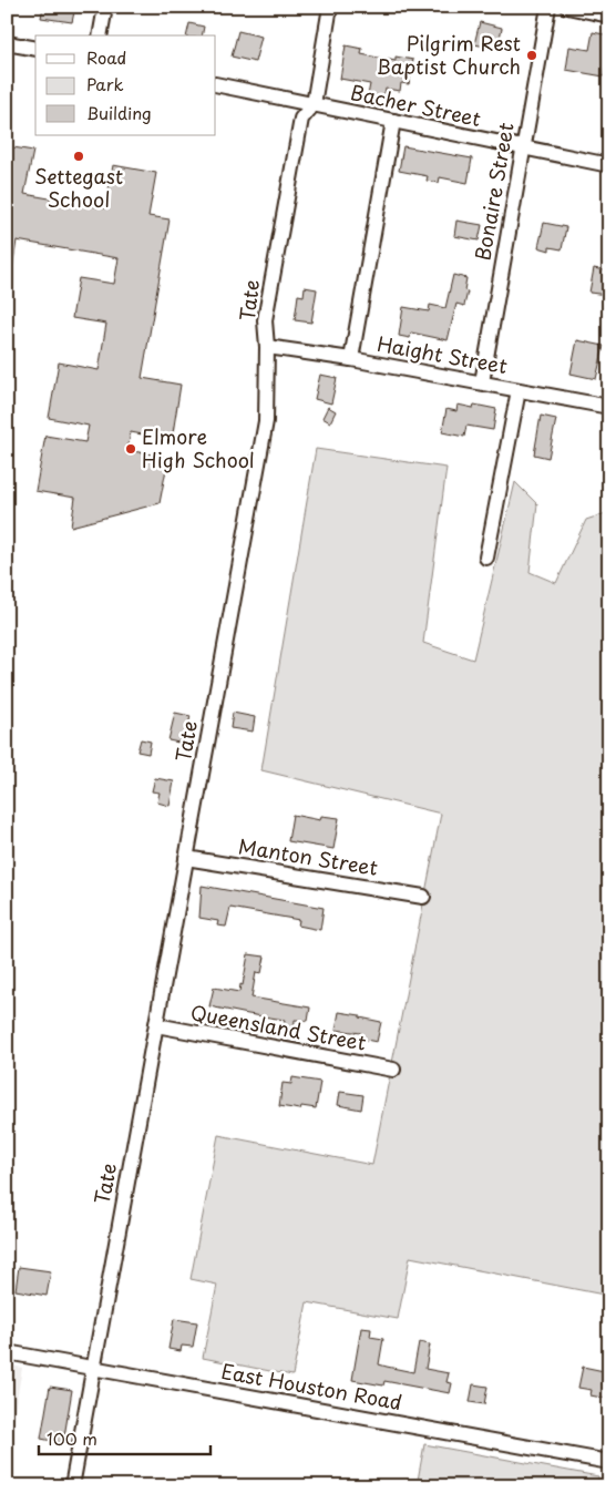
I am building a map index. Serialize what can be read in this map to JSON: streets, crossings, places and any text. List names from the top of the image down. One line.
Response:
{"streets":{"street":["Bacher Street","Bonaire Street","Tate","Haight Street","Manton Street","Queensland Street","East Houston Road"]},"crossings":[["Bacher Street","Bonaire Street"],["Bacher Street","Tate"],["Bonaire Street","Haight Street"],["Tate","Haight Street"],["Tate","Manton Street"],["Tate","Queensland Street"],["Tate","East Houston Road"]],"places":["Pilgrim Rest Baptist Church","Settegast School","Elmore High School"],"legend":["Road","Park","Building"],"scale_bar":"100 m"}
